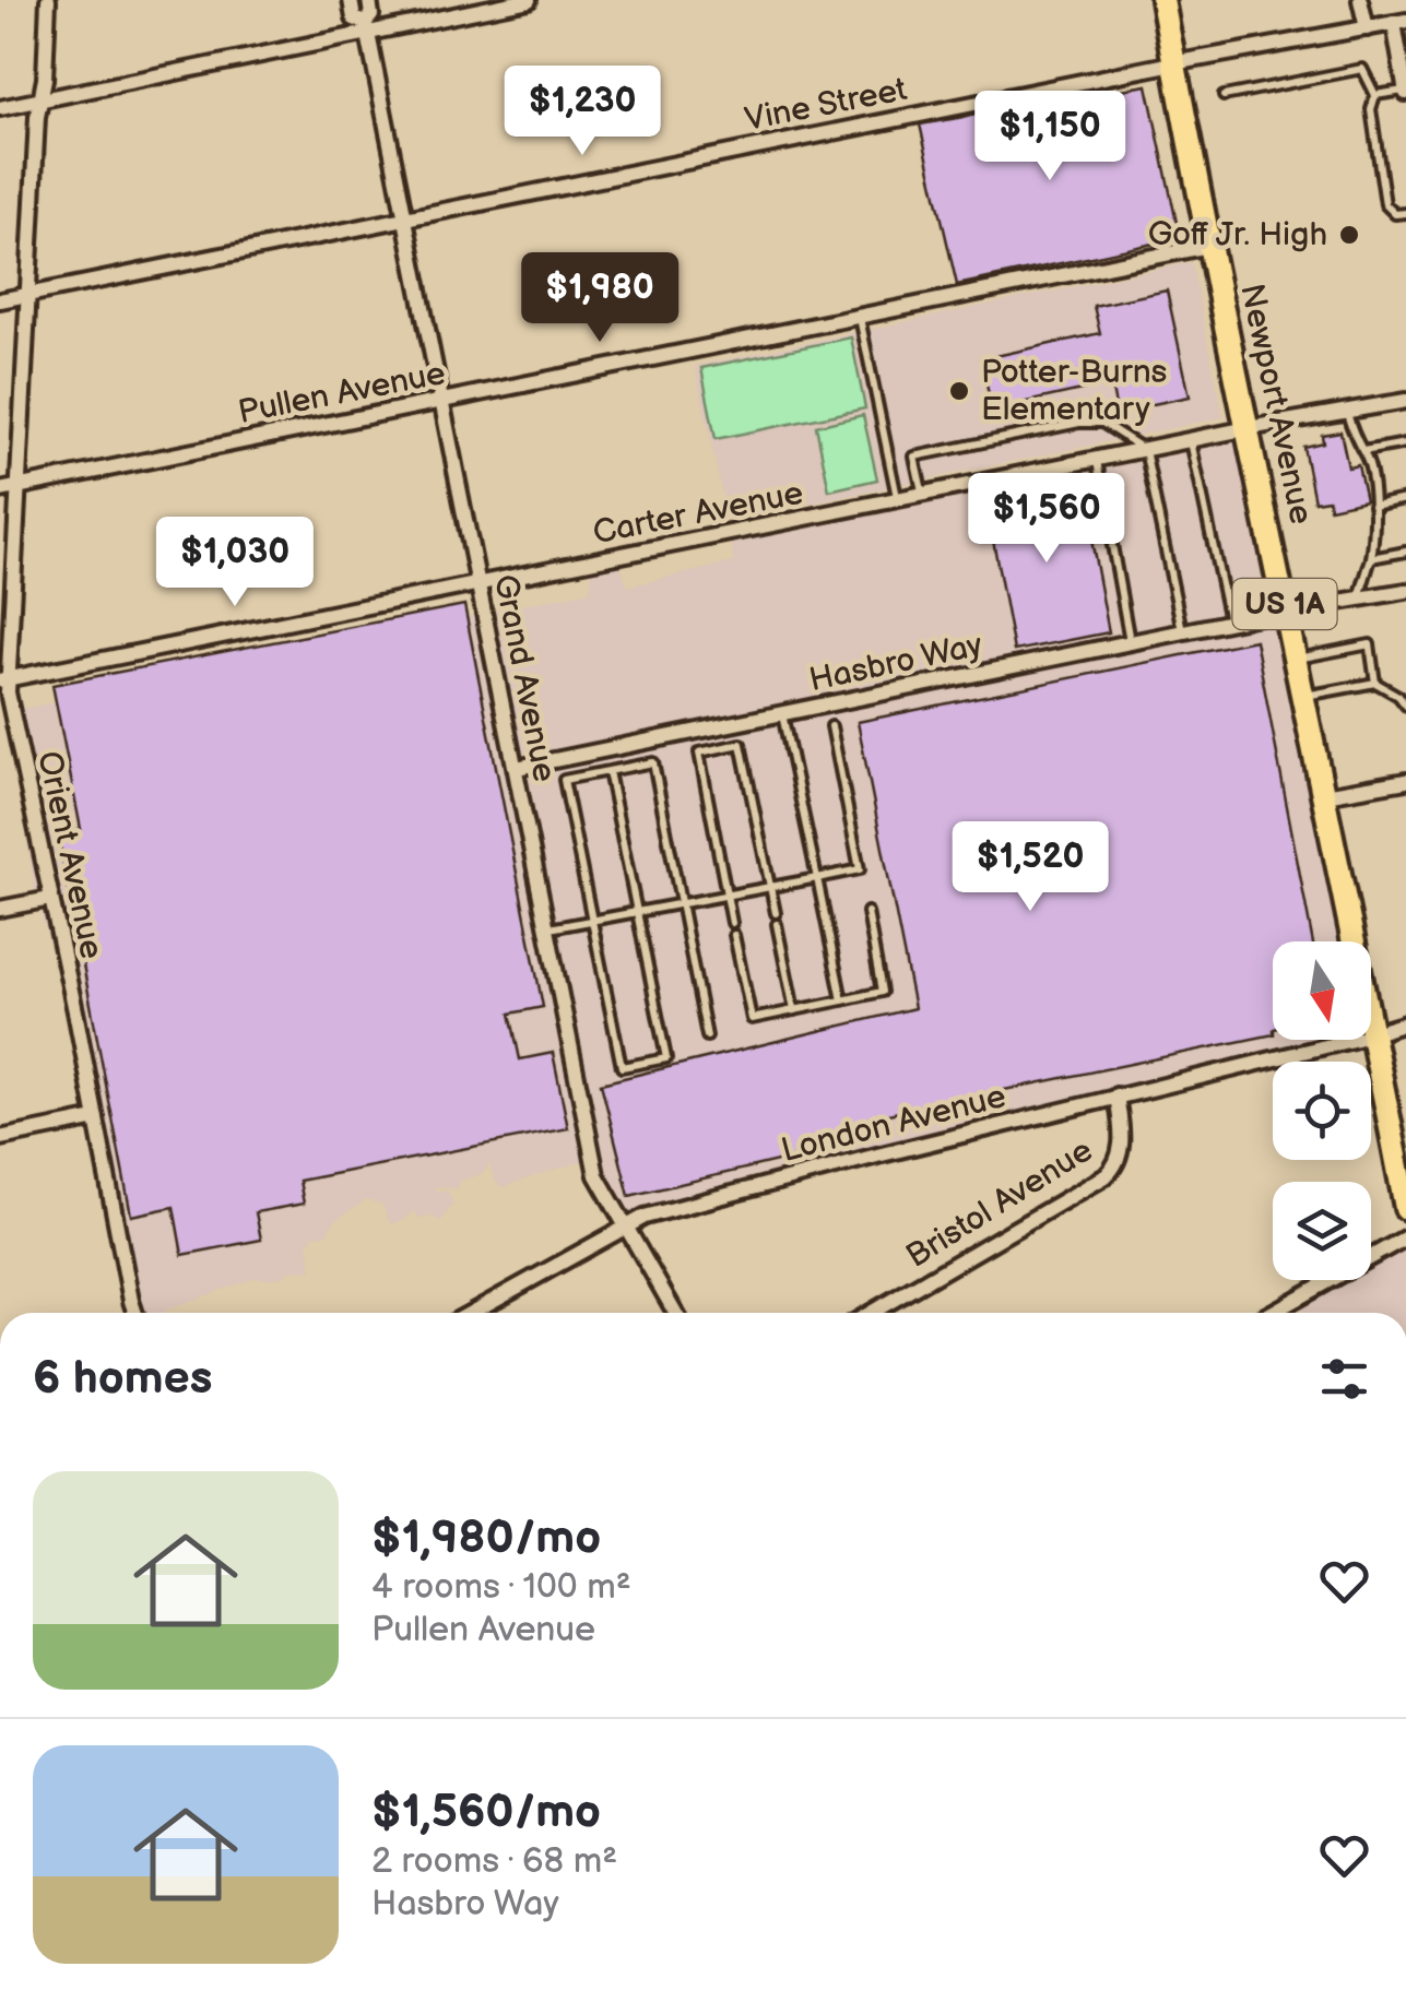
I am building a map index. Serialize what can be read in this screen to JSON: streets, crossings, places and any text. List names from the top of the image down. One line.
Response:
{"streets":{"main road":["Newport Avenue","US 1A"],"street":["Vine Street","Pullen Avenue","Carter Avenue","Hasbro Way","Grand Avenue","Orient Avenue","London Avenue","Bristol Avenue"]},"crossings":[["Vine Street","Newport Avenue"],["Vine Street","Grand Avenue"],["Vine Street","Orient Avenue"],["Pullen Avenue","Newport Avenue"],["Pullen Avenue","Grand Avenue"],["Pullen Avenue","Orient Avenue"],["Newport Avenue","Carter Avenue"],["Newport Avenue","Hasbro Way"],["Newport Avenue","London Avenue"],["Carter Avenue","Grand Avenue"],["Carter Avenue","Orient Avenue"],["Hasbro Way","Grand Avenue"],["Grand Avenue","London Avenue"],["London Avenue","Bristol Avenue"]],"places":["Goff Jr. High","Potter-Burns Elementary"],"north":"bottom","page":{"price":["$1,230","$1,150","$1,980","$1,560","$1,030","$1,520"],"heading":"6 homes","list":[{"name":"$1,980/mo","note":"4 rooms · 100 m² · Pullen Avenue"},{"name":"$1,560/mo","note":"2 rooms · 68 m² · Hasbro Way"}]}}
